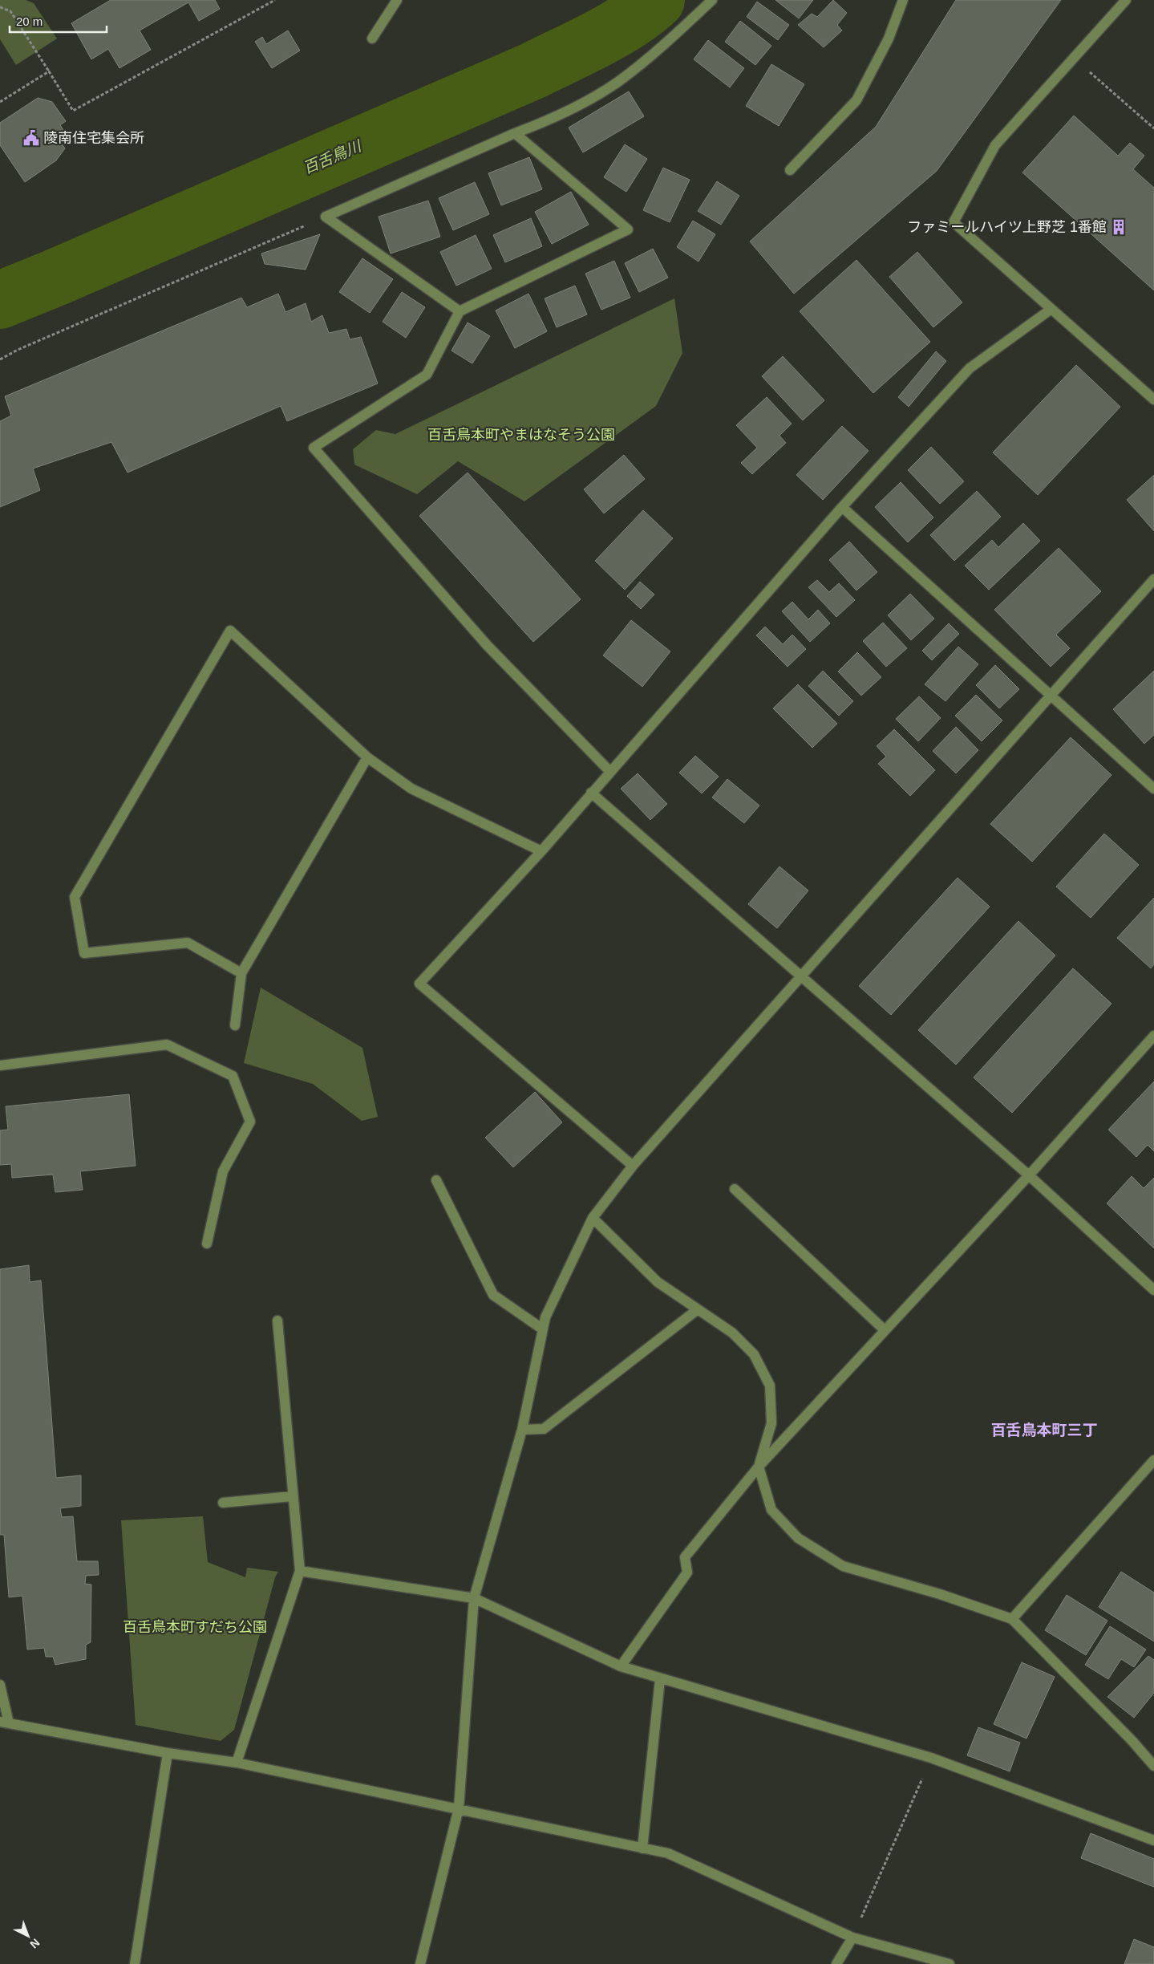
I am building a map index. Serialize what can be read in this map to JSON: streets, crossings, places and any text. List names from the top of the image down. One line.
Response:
{"districts":["百舌鳥本町三丁"],"water":["百舌鳥川"],"parks":["百舌鳥本町やまはなそう公園","百舌鳥本町すだち公園"],"places":{"public building":["陵南住宅集会所"],"building":["ファミールハイツ上野芝 1番館"]},"scale_bar":"20 m","north":"bottom right"}
